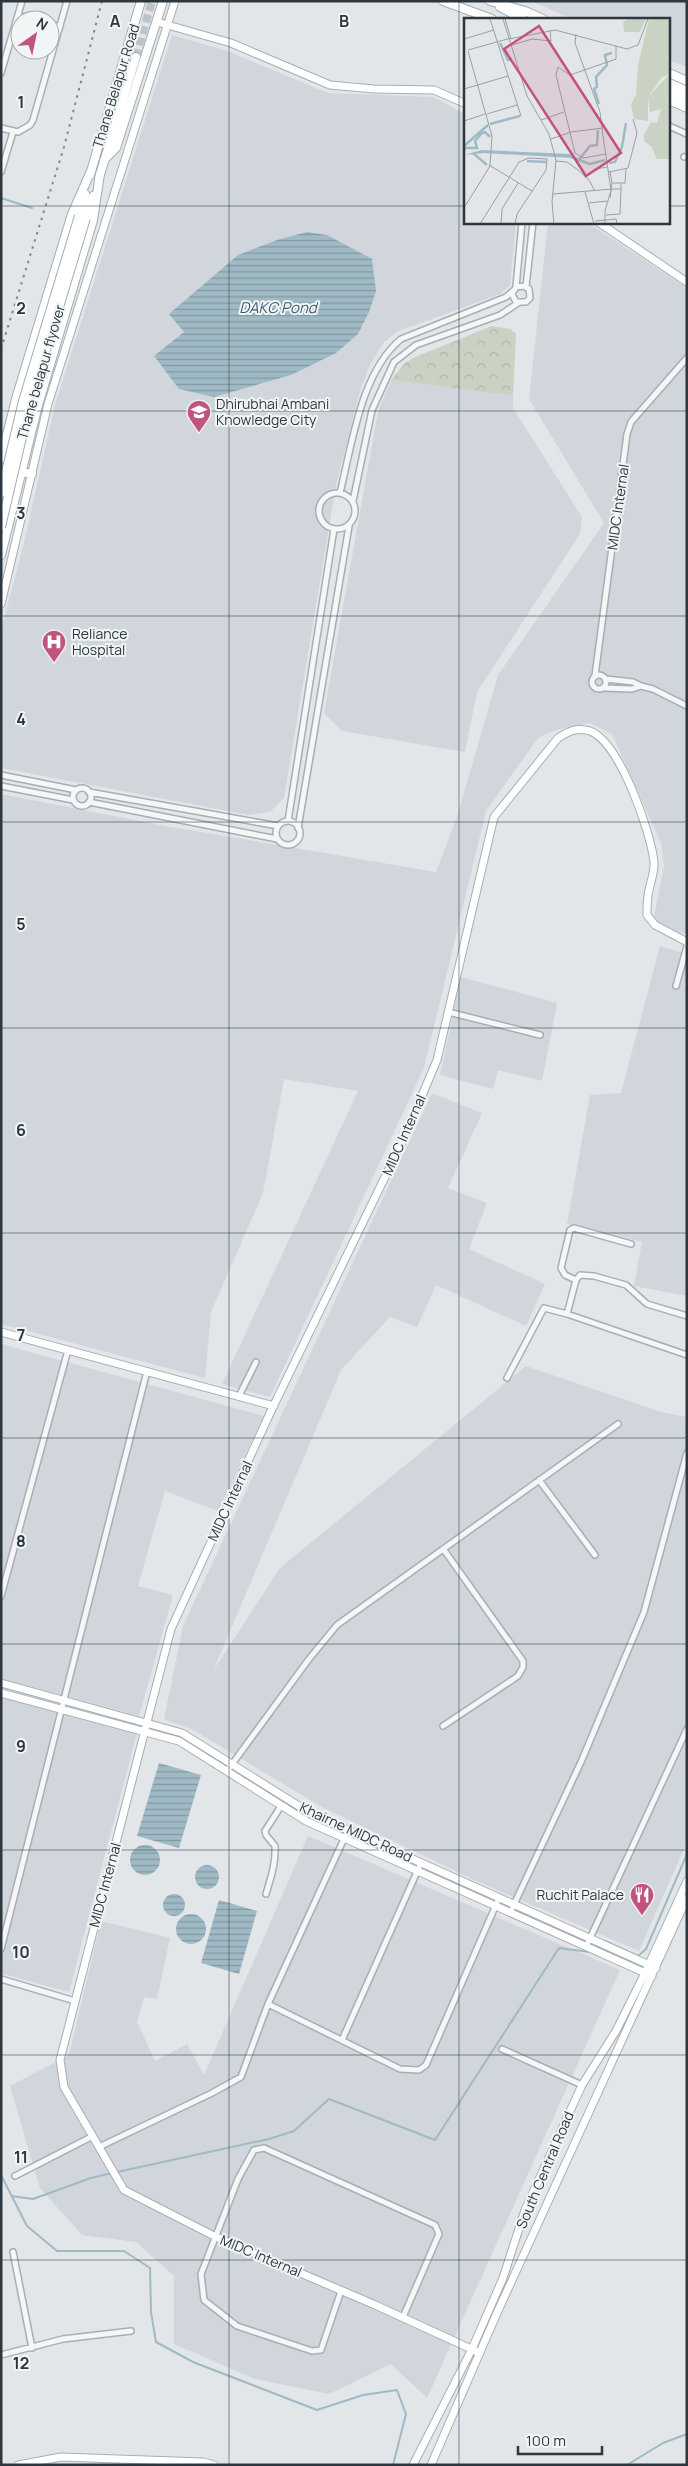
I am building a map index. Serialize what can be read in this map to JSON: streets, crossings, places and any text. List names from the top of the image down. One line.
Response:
{"streets":{"main road":["Thane Belapur Road","Thane belapur flyover"],"street":["MIDC Internal","Khairne MIDC Road","South Central Road"]},"crossings":[["MIDC Internal","Khairne MIDC Road"],["MIDC Internal","South Central Road"],["Khairne MIDC Road","South Central Road"]],"water":["DAKC Pond"],"places":{"school or university":["Dhirubhai Ambani Knowledge City"],"hospital":["Reliance Hospital"],"restaurant":["Ruchit Palace"]},"scale_bar":"100 m","north":"top right","grid":{"columns":["A","B"],"rows":["1","2","3","4","5","6","7","8","9","10","11","12"]}}
